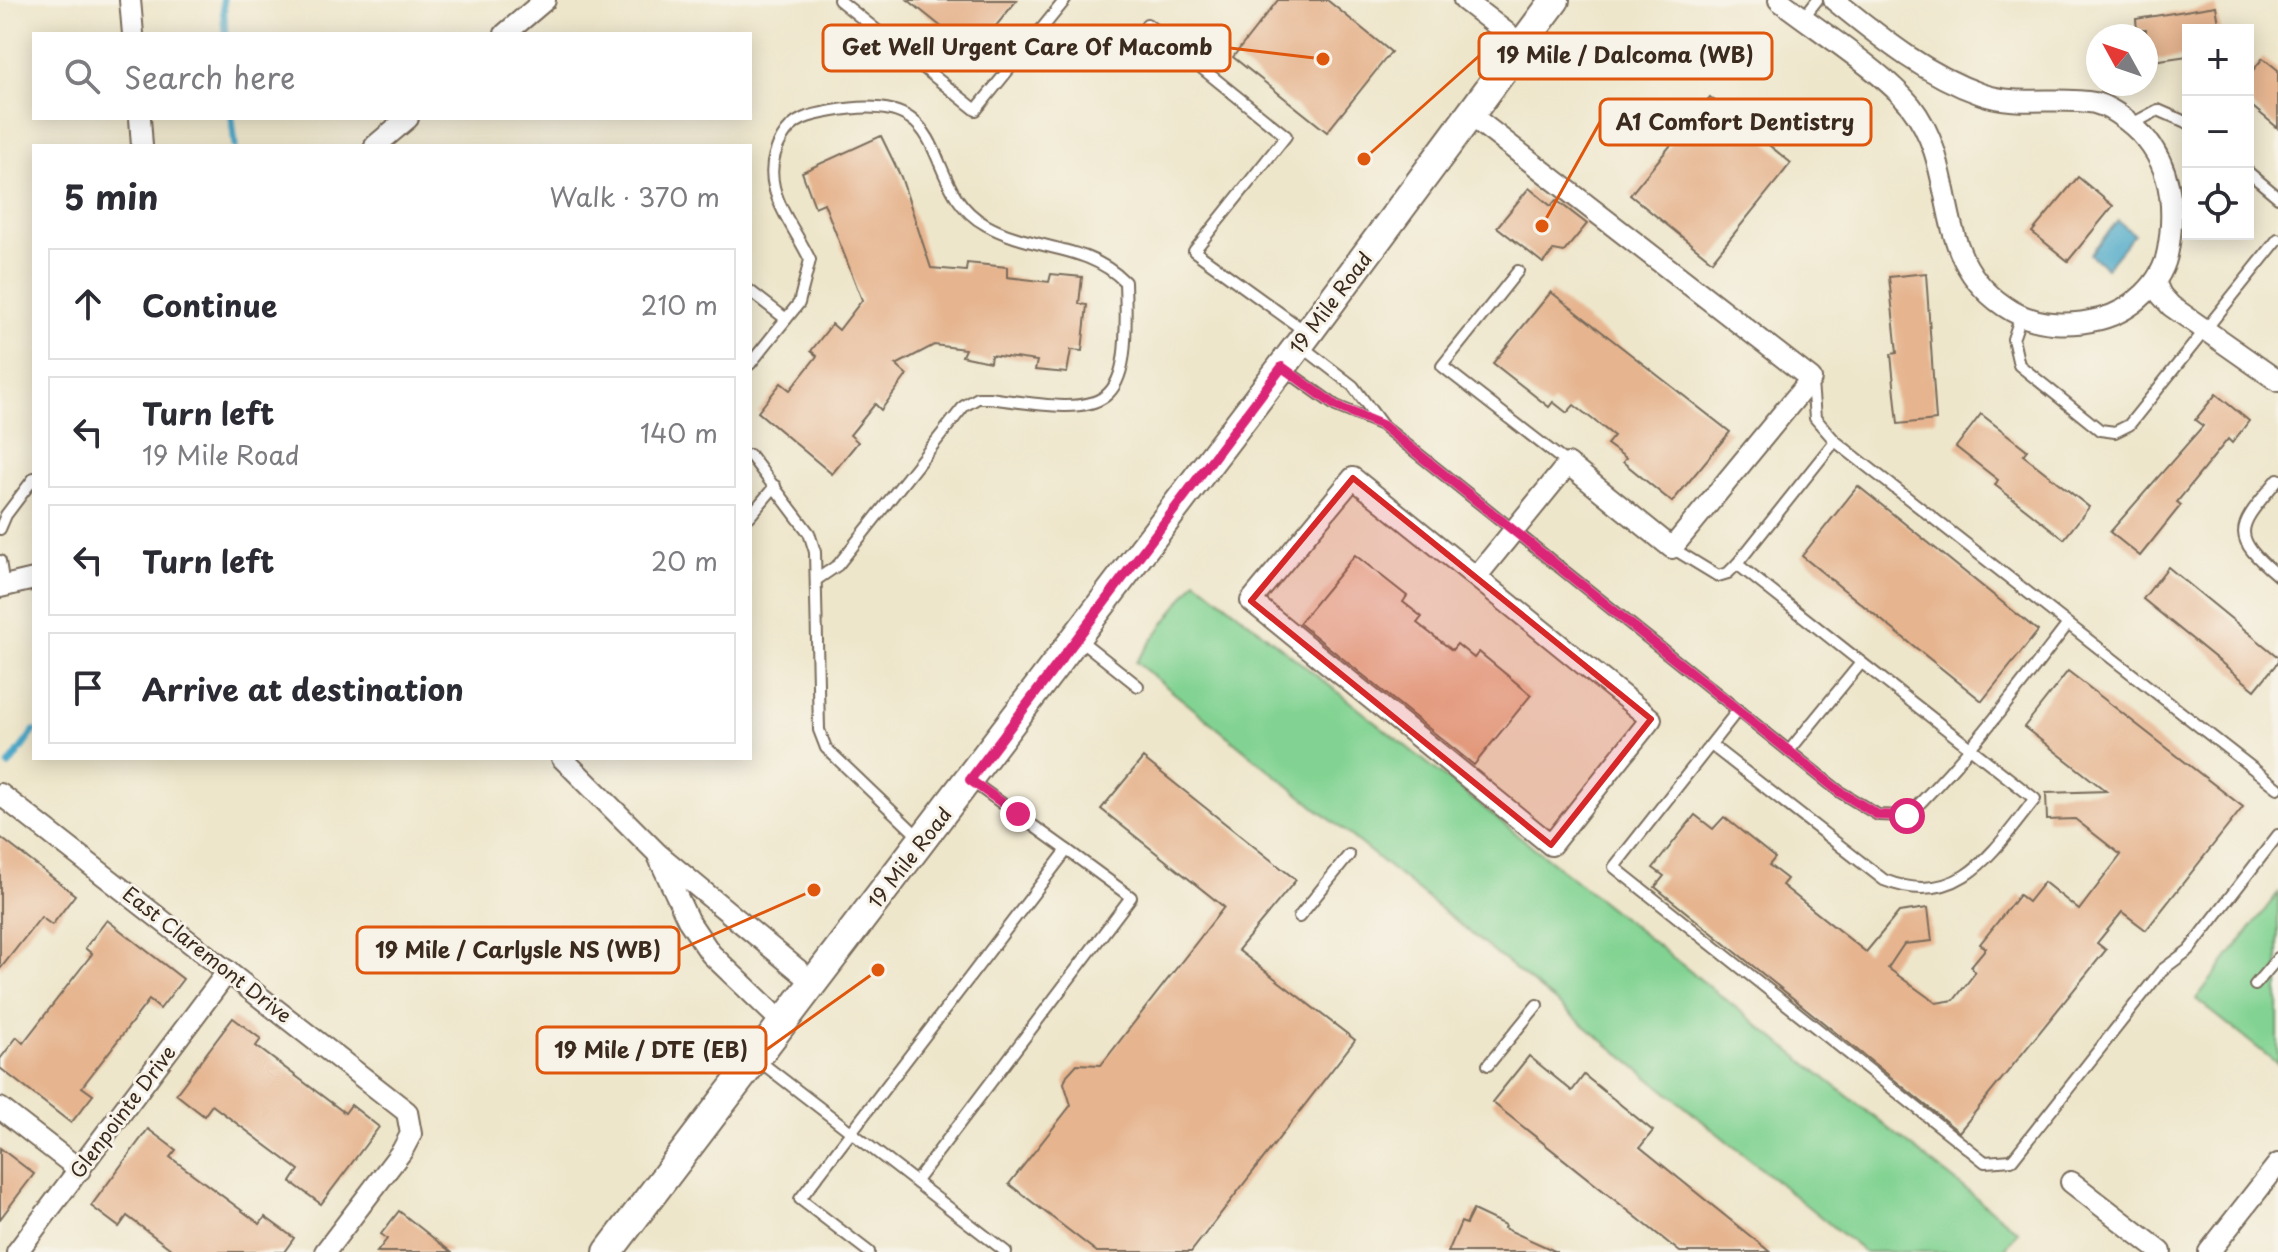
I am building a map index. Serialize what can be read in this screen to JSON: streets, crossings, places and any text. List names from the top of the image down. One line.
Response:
{"streets":{"street":["19 Mile Road","East Claremont Drive","Glenpointe Drive"]},"crossings":[["East Claremont Drive","Glenpointe Drive"]],"places":["Get Well Urgent Care Of Macomb","19 Mile / Dalcoma (WB)","A1 Comfort Dentistry","19 Mile / Carlysle NS (WB)","19 Mile / DTE (EB)"],"north":"top left","page":{"map_buttons":["+","−"],"search":"Search here","heading":["5 min","Walk · 370 m"],"list":[["Continue","210 m"],["Turn left","19 Mile Road","140 m"],["Turn left","20 m"],"Arrive at destination"]}}
